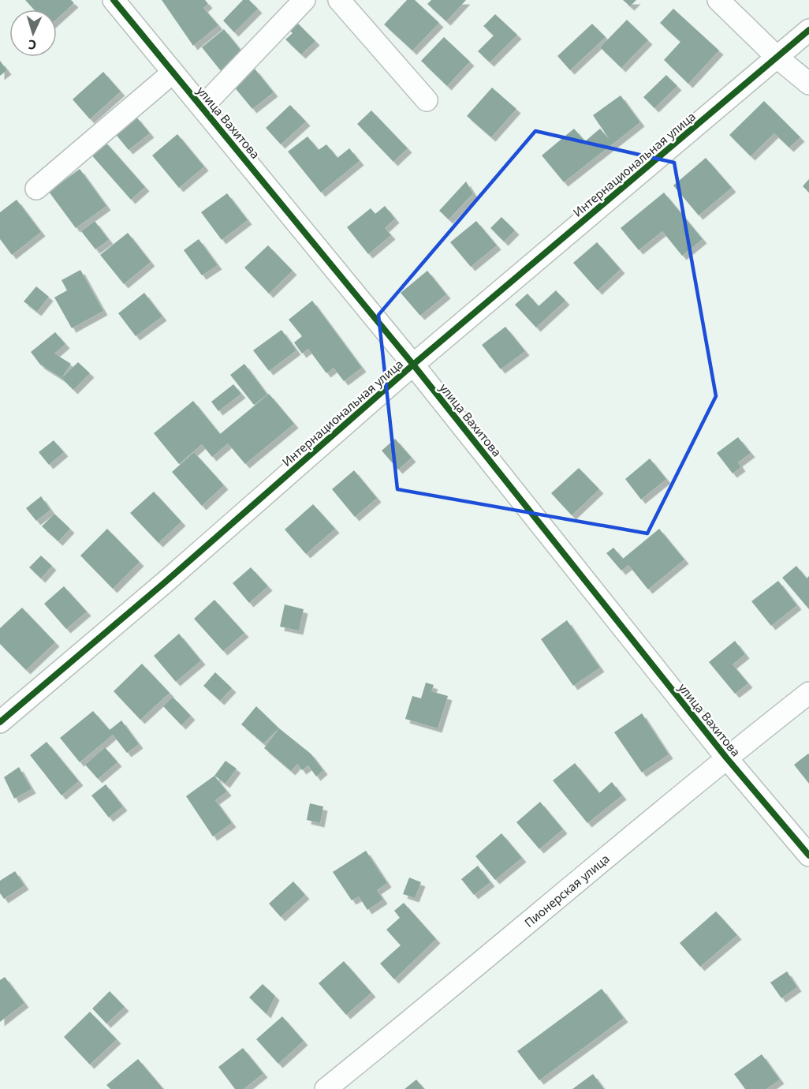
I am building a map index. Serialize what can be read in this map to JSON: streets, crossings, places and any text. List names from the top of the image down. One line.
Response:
{"streets":{"street":["улица Вахитова","Интернациональная улица","Пионерская улица"]},"crossings":[["улица Вахитова","Интернациональная улица"],["улица Вахитова","Пионерская улица"]],"north":"bottom"}
